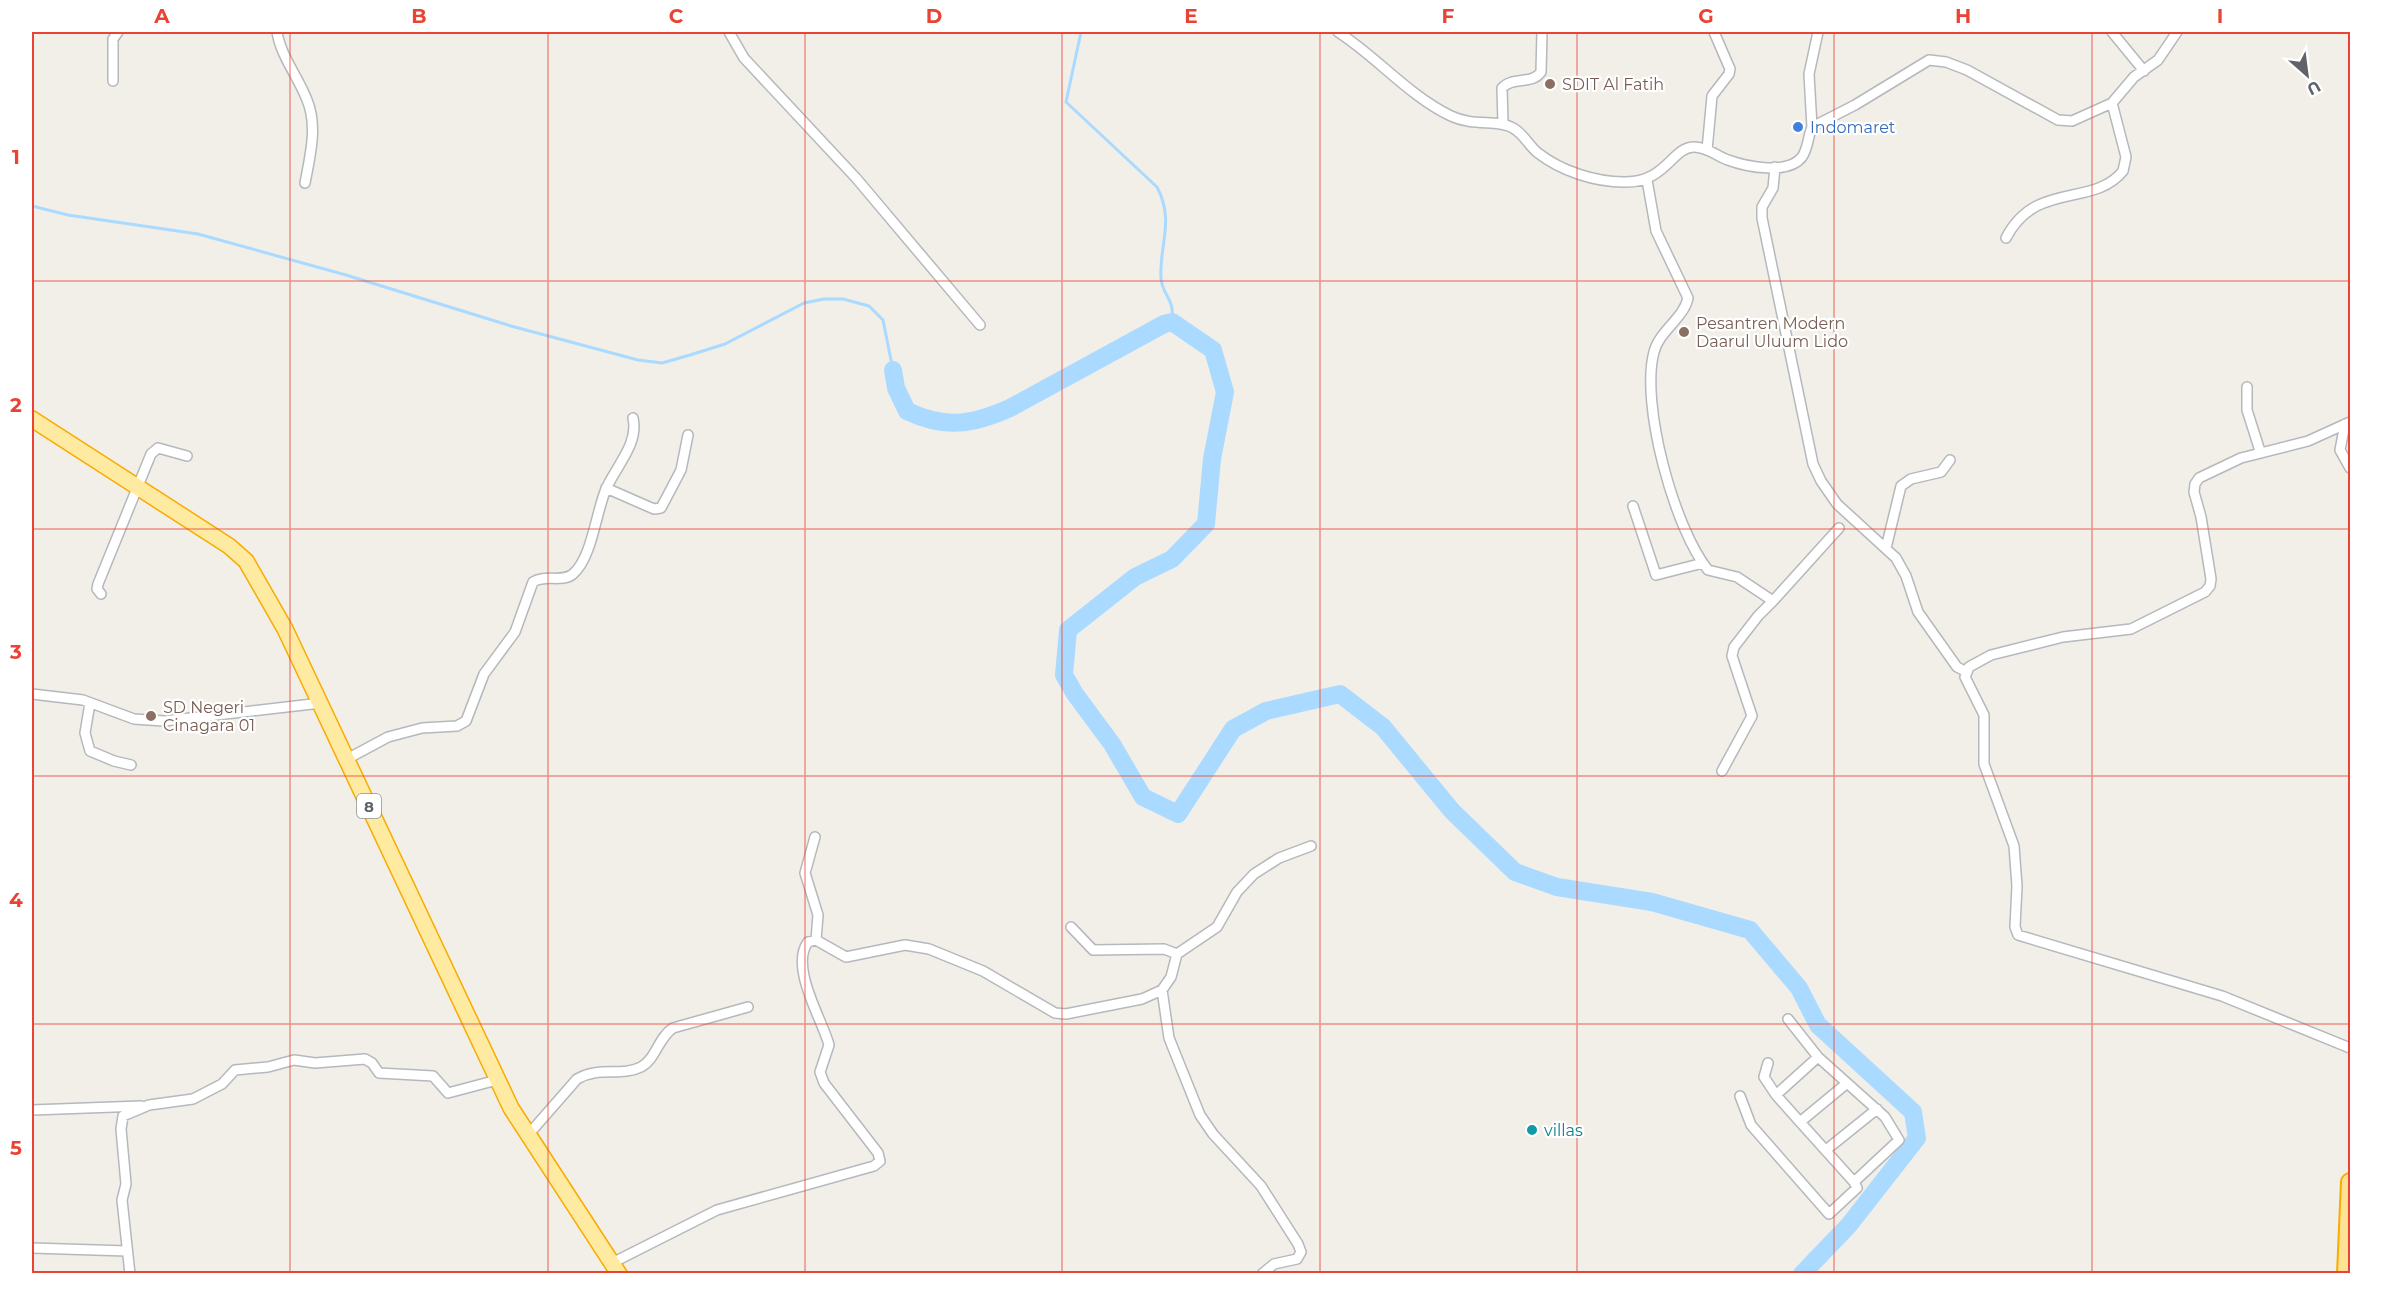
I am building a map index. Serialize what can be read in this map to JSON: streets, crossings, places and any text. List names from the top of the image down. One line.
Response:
{"streets":{"highway":["8"]},"places":["SDIT Al Fatih","Indomaret","Pesantren Modern Daarul Uluum Lido","SD Negeri Cinagara 01","villas"],"north":"bottom right","grid":{"columns":["A","B","C","D","E","F","G","H","I"],"rows":["1","2","3","4","5"]}}
